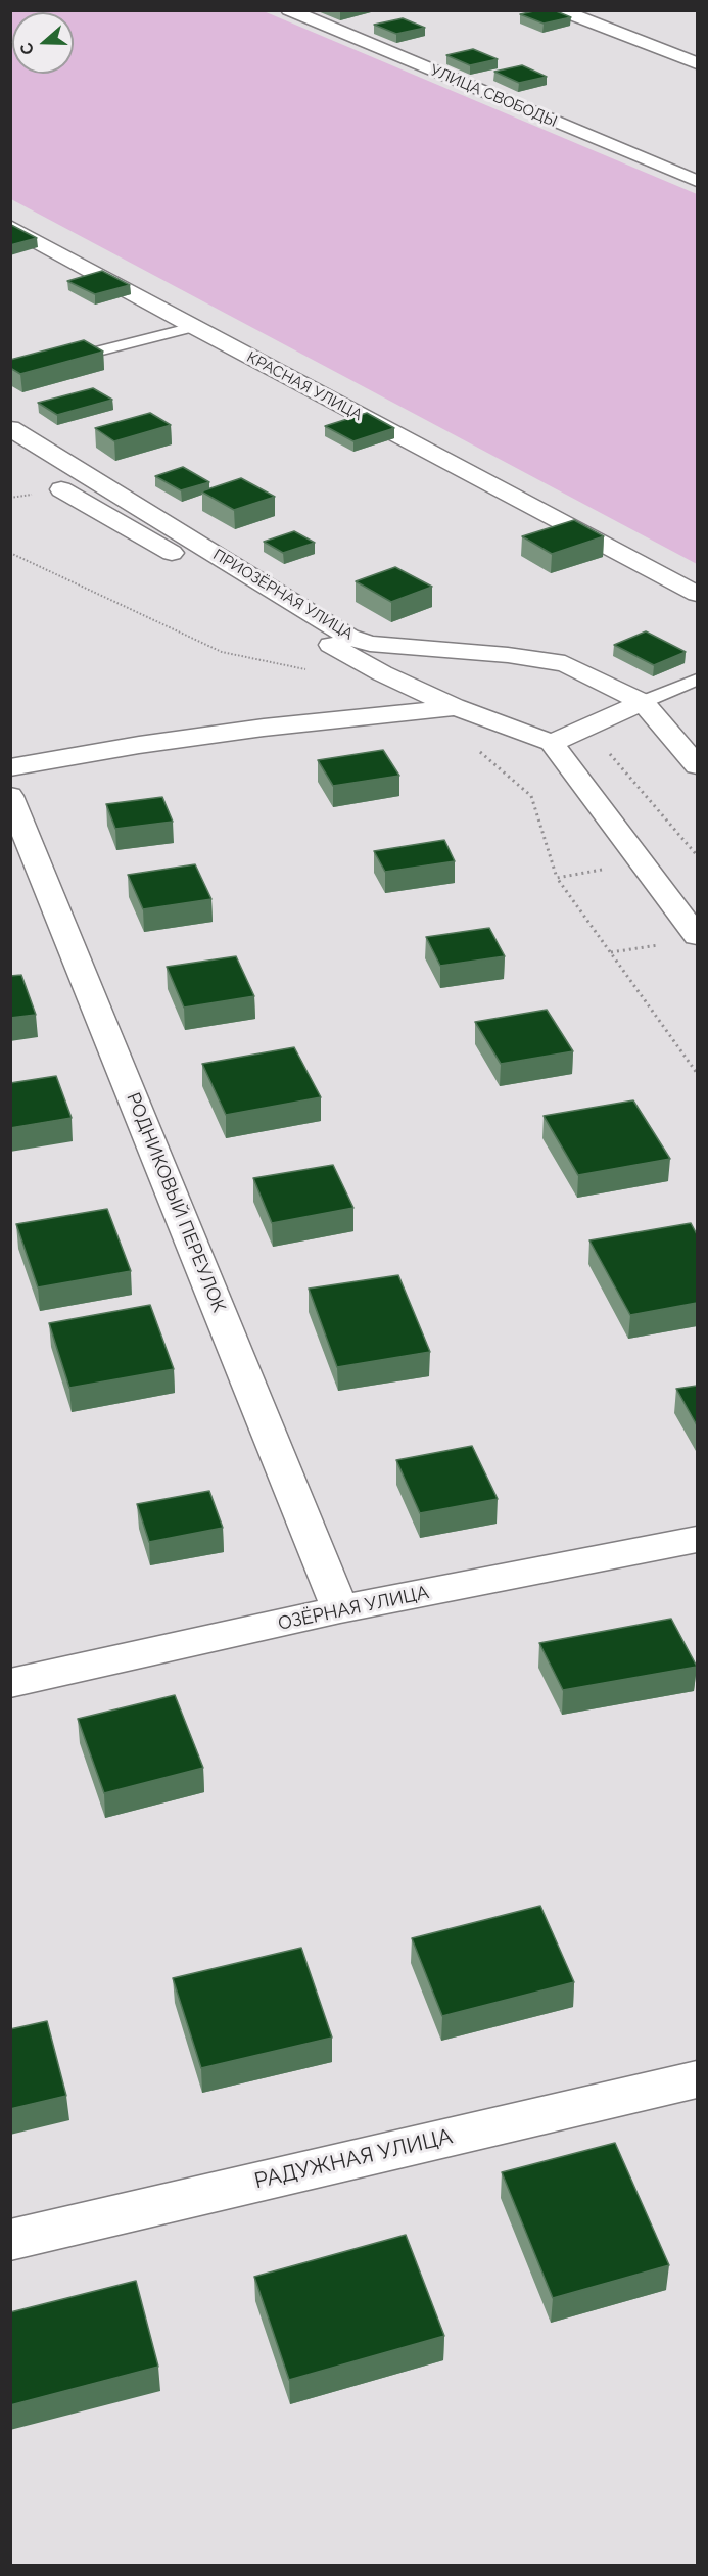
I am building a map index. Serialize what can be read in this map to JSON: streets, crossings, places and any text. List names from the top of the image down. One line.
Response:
{"streets":{"street":["УЛИЦА СВОБОДЫ","КРАСНАЯ УЛИЦА","ПРИОЗЁРНАЯ УЛИЦА","РОДНИКОВЫЙ ПЕРЕУЛОК","ОЗЁРНАЯ УЛИЦА","РАДУЖНАЯ УЛИЦА"]},"crossings":[["РОДНИКОВЫЙ ПЕРЕУЛОК","ОЗЁРНАЯ УЛИЦА"]],"north":"left"}
